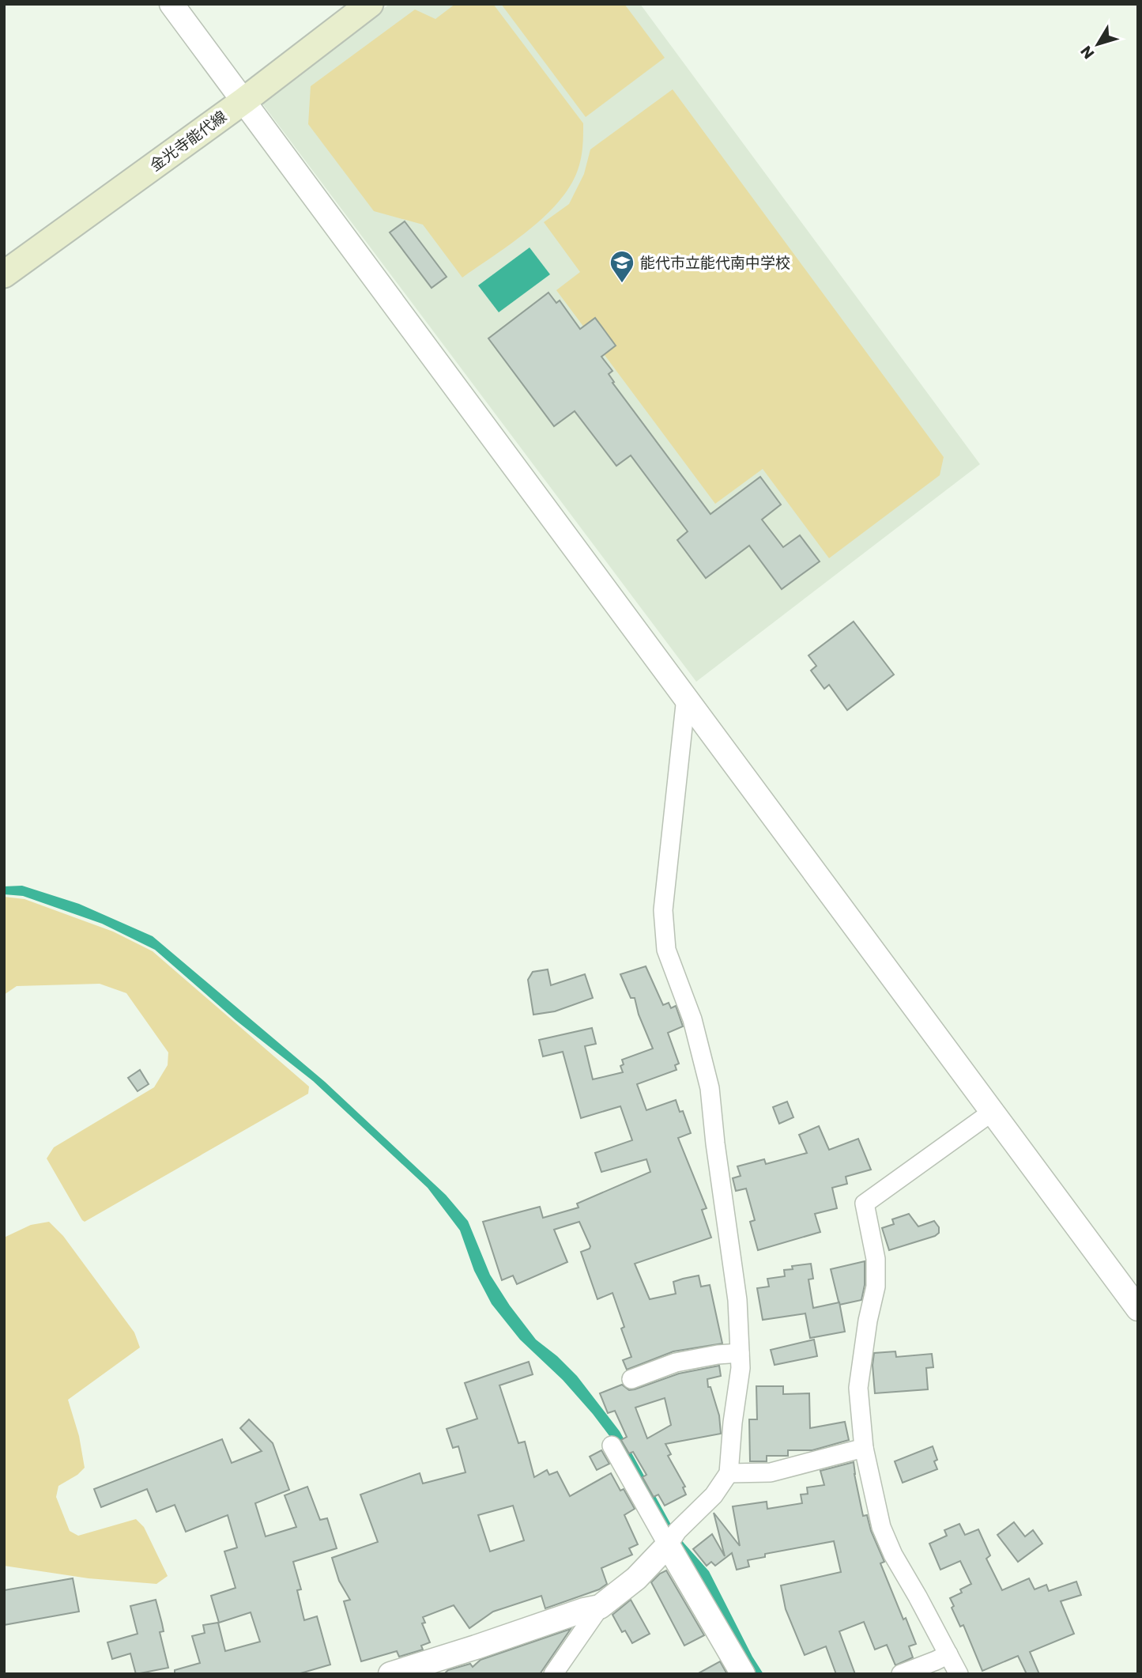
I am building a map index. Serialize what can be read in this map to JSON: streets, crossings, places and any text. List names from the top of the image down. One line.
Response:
{"streets":{"main road":["金光寺能代線"]},"places":{"school or university":["能代市立能代南中学校"]},"north":"bottom left"}
